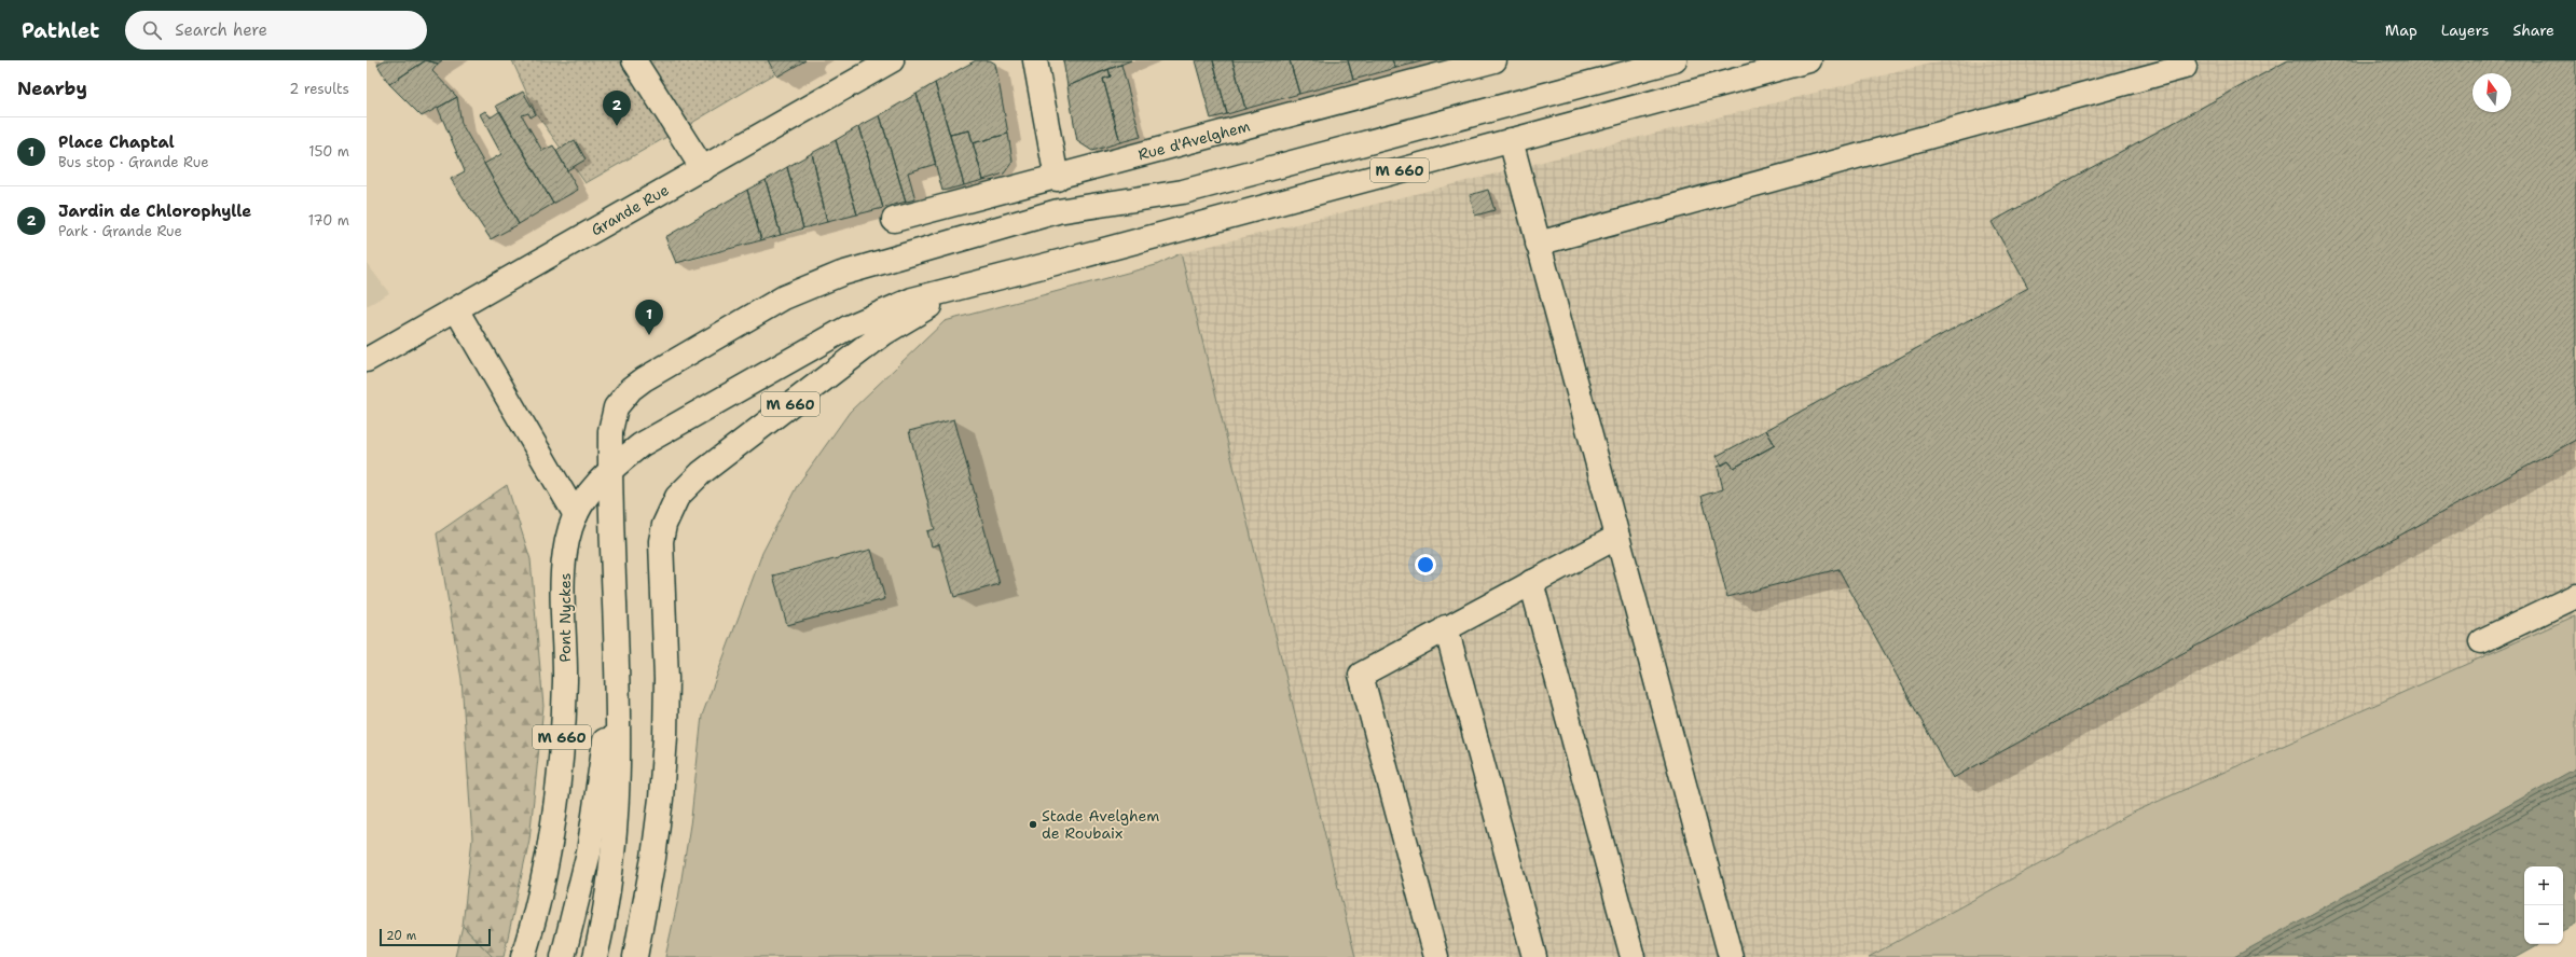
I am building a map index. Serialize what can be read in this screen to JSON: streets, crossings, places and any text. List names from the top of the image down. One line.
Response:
{"streets":{"main road":["Rue d'Avelghem","M 660","Grande Rue","Pont Nyckes"]},"crossings":[["M 660","Pont Nyckes"]],"places":["Stade Avelghem de Roubaix"],"scale_bar":"20 m","north":"top","page":{"header":"Pathlet","search":"Search here","nav":["Map","Layers","Share"],"heading":["Nearby","2 results"],"pins":["2","1"],"list":[{"mark":"1","name":"Place Chaptal","note":"Bus stop · Grande Rue","value":"150 m"},{"mark":"2","name":"Jardin de Chlorophylle","note":"Park · Grande Rue","value":"170 m"}],"map_buttons":["+","−"],"scale":"20 m"}}
